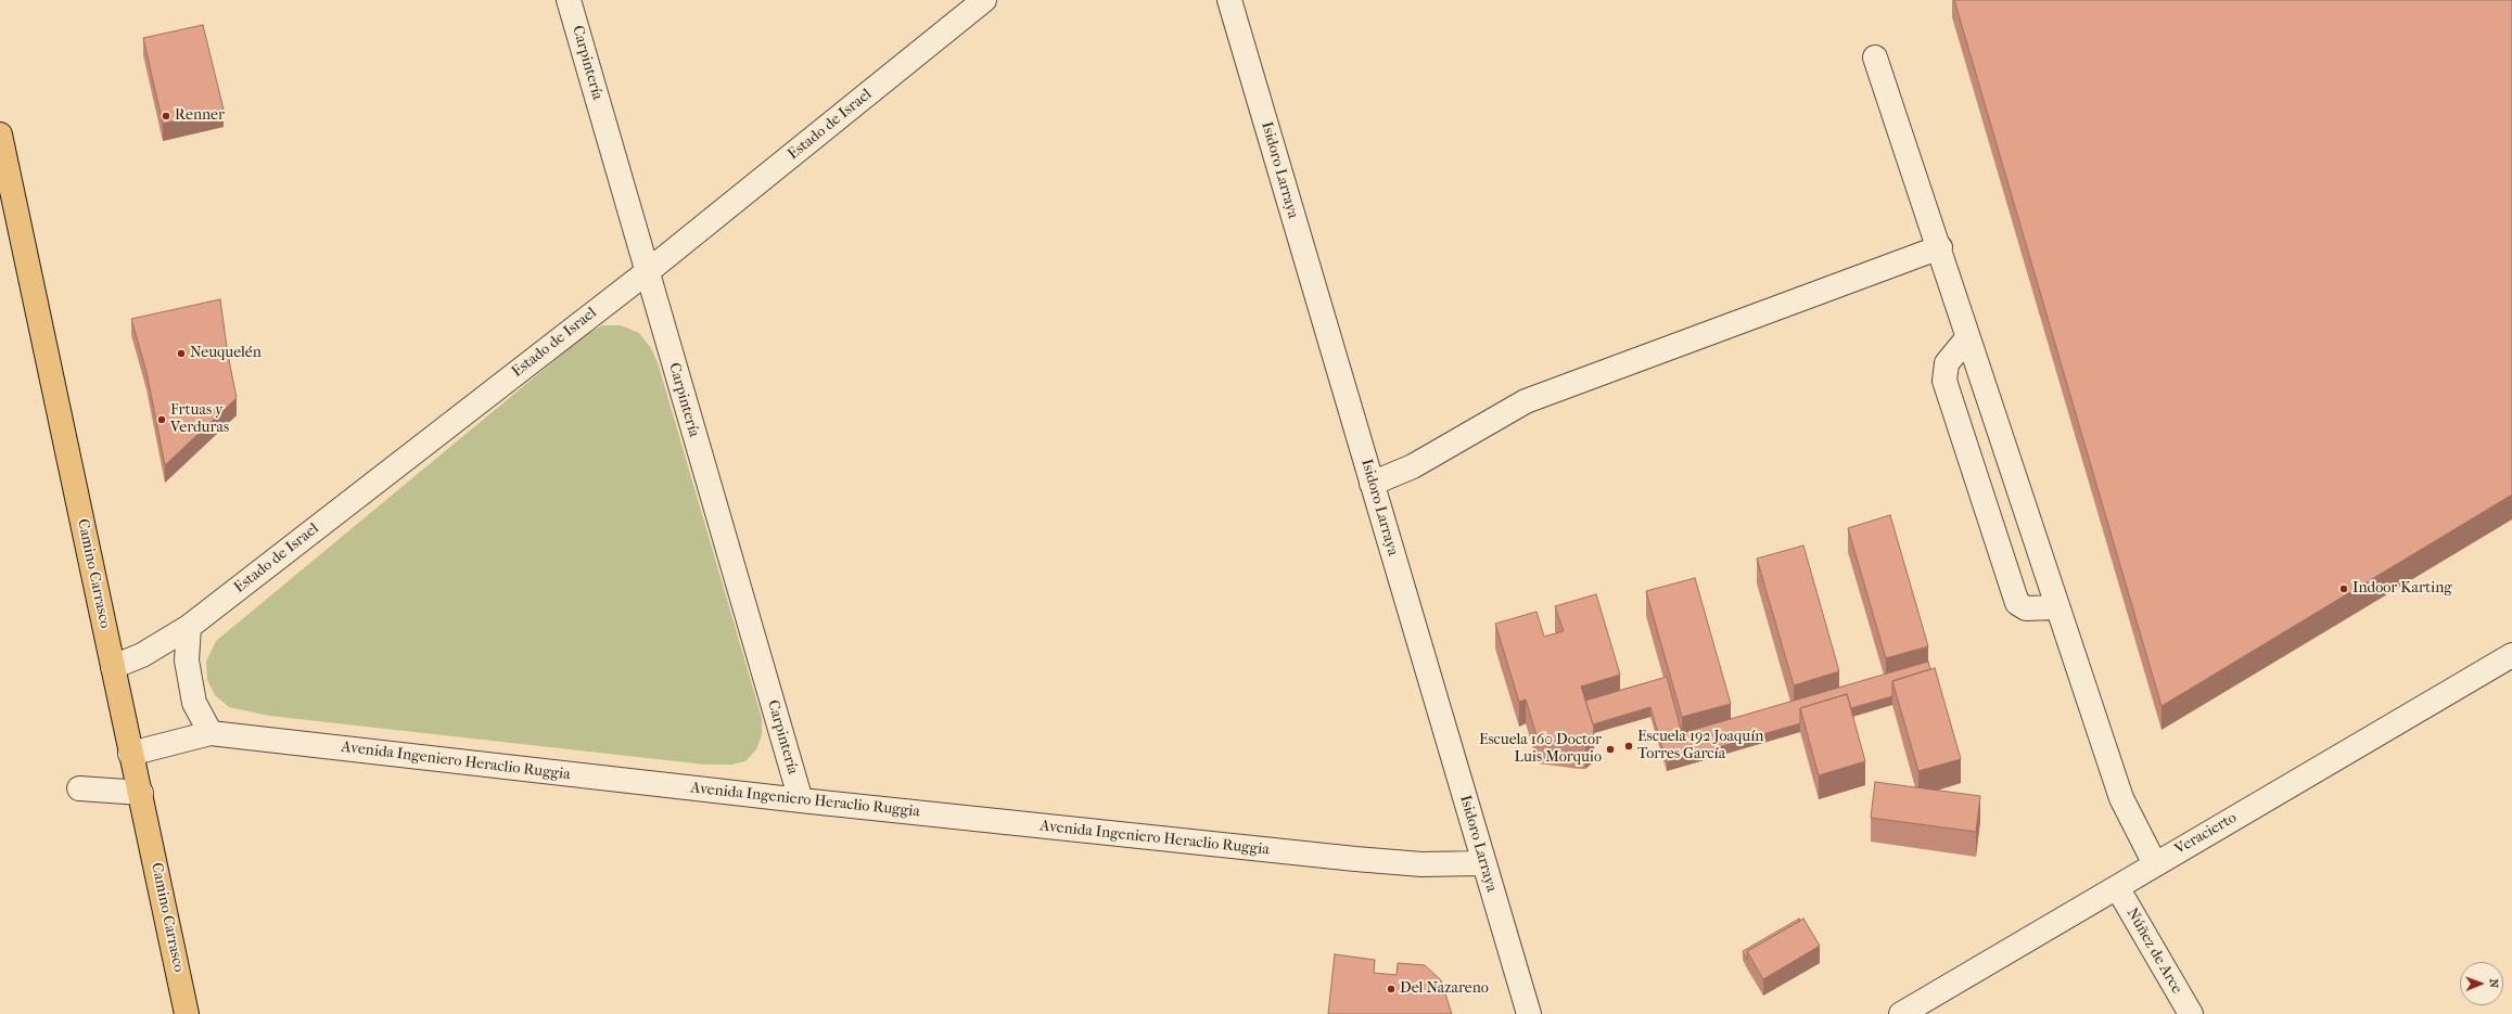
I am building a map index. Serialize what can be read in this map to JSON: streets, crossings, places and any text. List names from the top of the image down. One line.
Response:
{"streets":{"main road":["Camino Carrasco"],"street":["Carpintería","Estado de Israel","Isidoro Larraya","Avenida Ingeniero Heraclio Ruggia","Veracierto","Núñez de Arce"]},"crossings":[["Carpintería","Estado de Israel"],["Carpintería","Avenida Ingeniero Heraclio Ruggia"],["Estado de Israel","Camino Carrasco"],["Isidoro Larraya","Avenida Ingeniero Heraclio Ruggia"],["Camino Carrasco","Avenida Ingeniero Heraclio Ruggia"],["Veracierto","Núñez de Arce"]],"places":["Renner","Neuquelén","Frtuas y Verduras","Indoor Karting","Escuela 192 Joaquín Torres García","Escuela 160 Doctor Luis Morquio","Del Nazareno"],"north":"right"}
